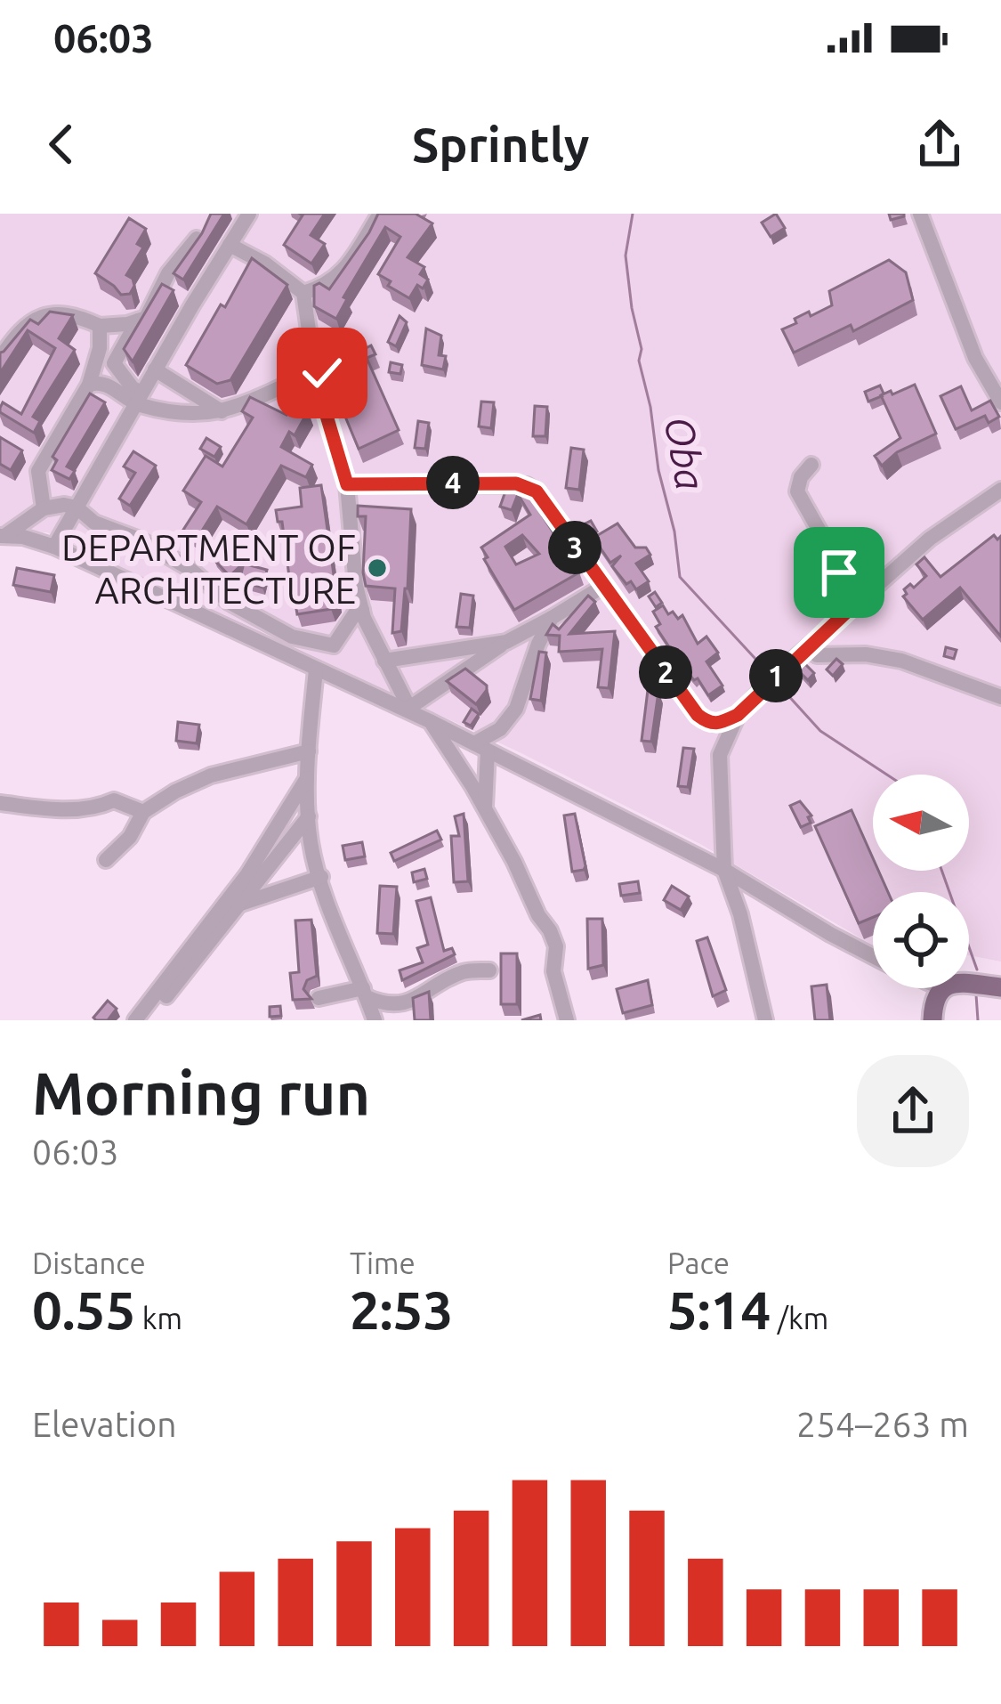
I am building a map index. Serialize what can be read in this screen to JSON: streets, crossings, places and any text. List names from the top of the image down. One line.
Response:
{"water":["Oba"],"places":["DEPARTMENT OF ARCHITECTURE"],"north":"left","page":{"status":"06:03","header":"Sprintly","pins":["4","3","2","1"],"heading":["Morning run","06:03"],"stats":[["Distance","0.55 km"],["Time","2:53"],["Pace","5:14 /km"]],"chart":["Elevation","254–263 m"]}}
